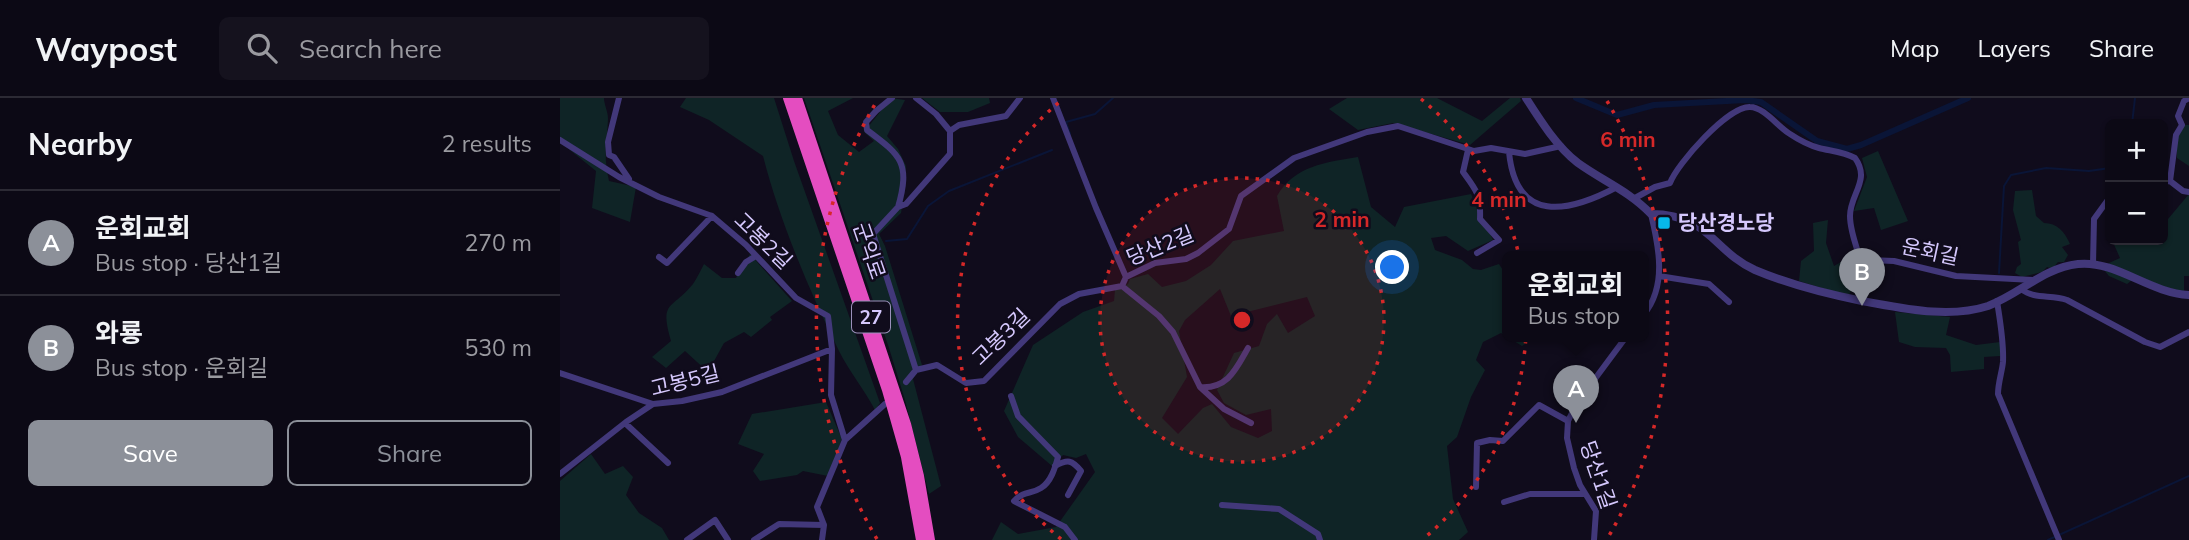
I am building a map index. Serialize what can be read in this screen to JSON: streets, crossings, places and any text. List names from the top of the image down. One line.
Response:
{"streets":{"highway":["군익로","27"],"street":["고봉2길","당산2길","운회길","고봉3길","고봉5길","당산1길"]},"crossings":[["고봉2길","고봉5길"],["당산2길","고봉3길"]],"places":{"transit":["당산경노당"]},"page":{"header":"Waypost","search":"Search here","nav":["Map","Layers","Share"],"heading":["Nearby","2 results"],"map_buttons":["+","−"],"list":[{"mark":"A","name":"운회교회","note":"Bus stop · 당산1길","value":"270 m"},{"mark":"B","name":"와룡","note":"Bus stop · 운회길","value":"530 m"}],"pins":["B","A"],"popup":["운회교회","Bus stop"],"buttons":["Save","Share"]},"rings":["6 min","4 min","2 min"]}
